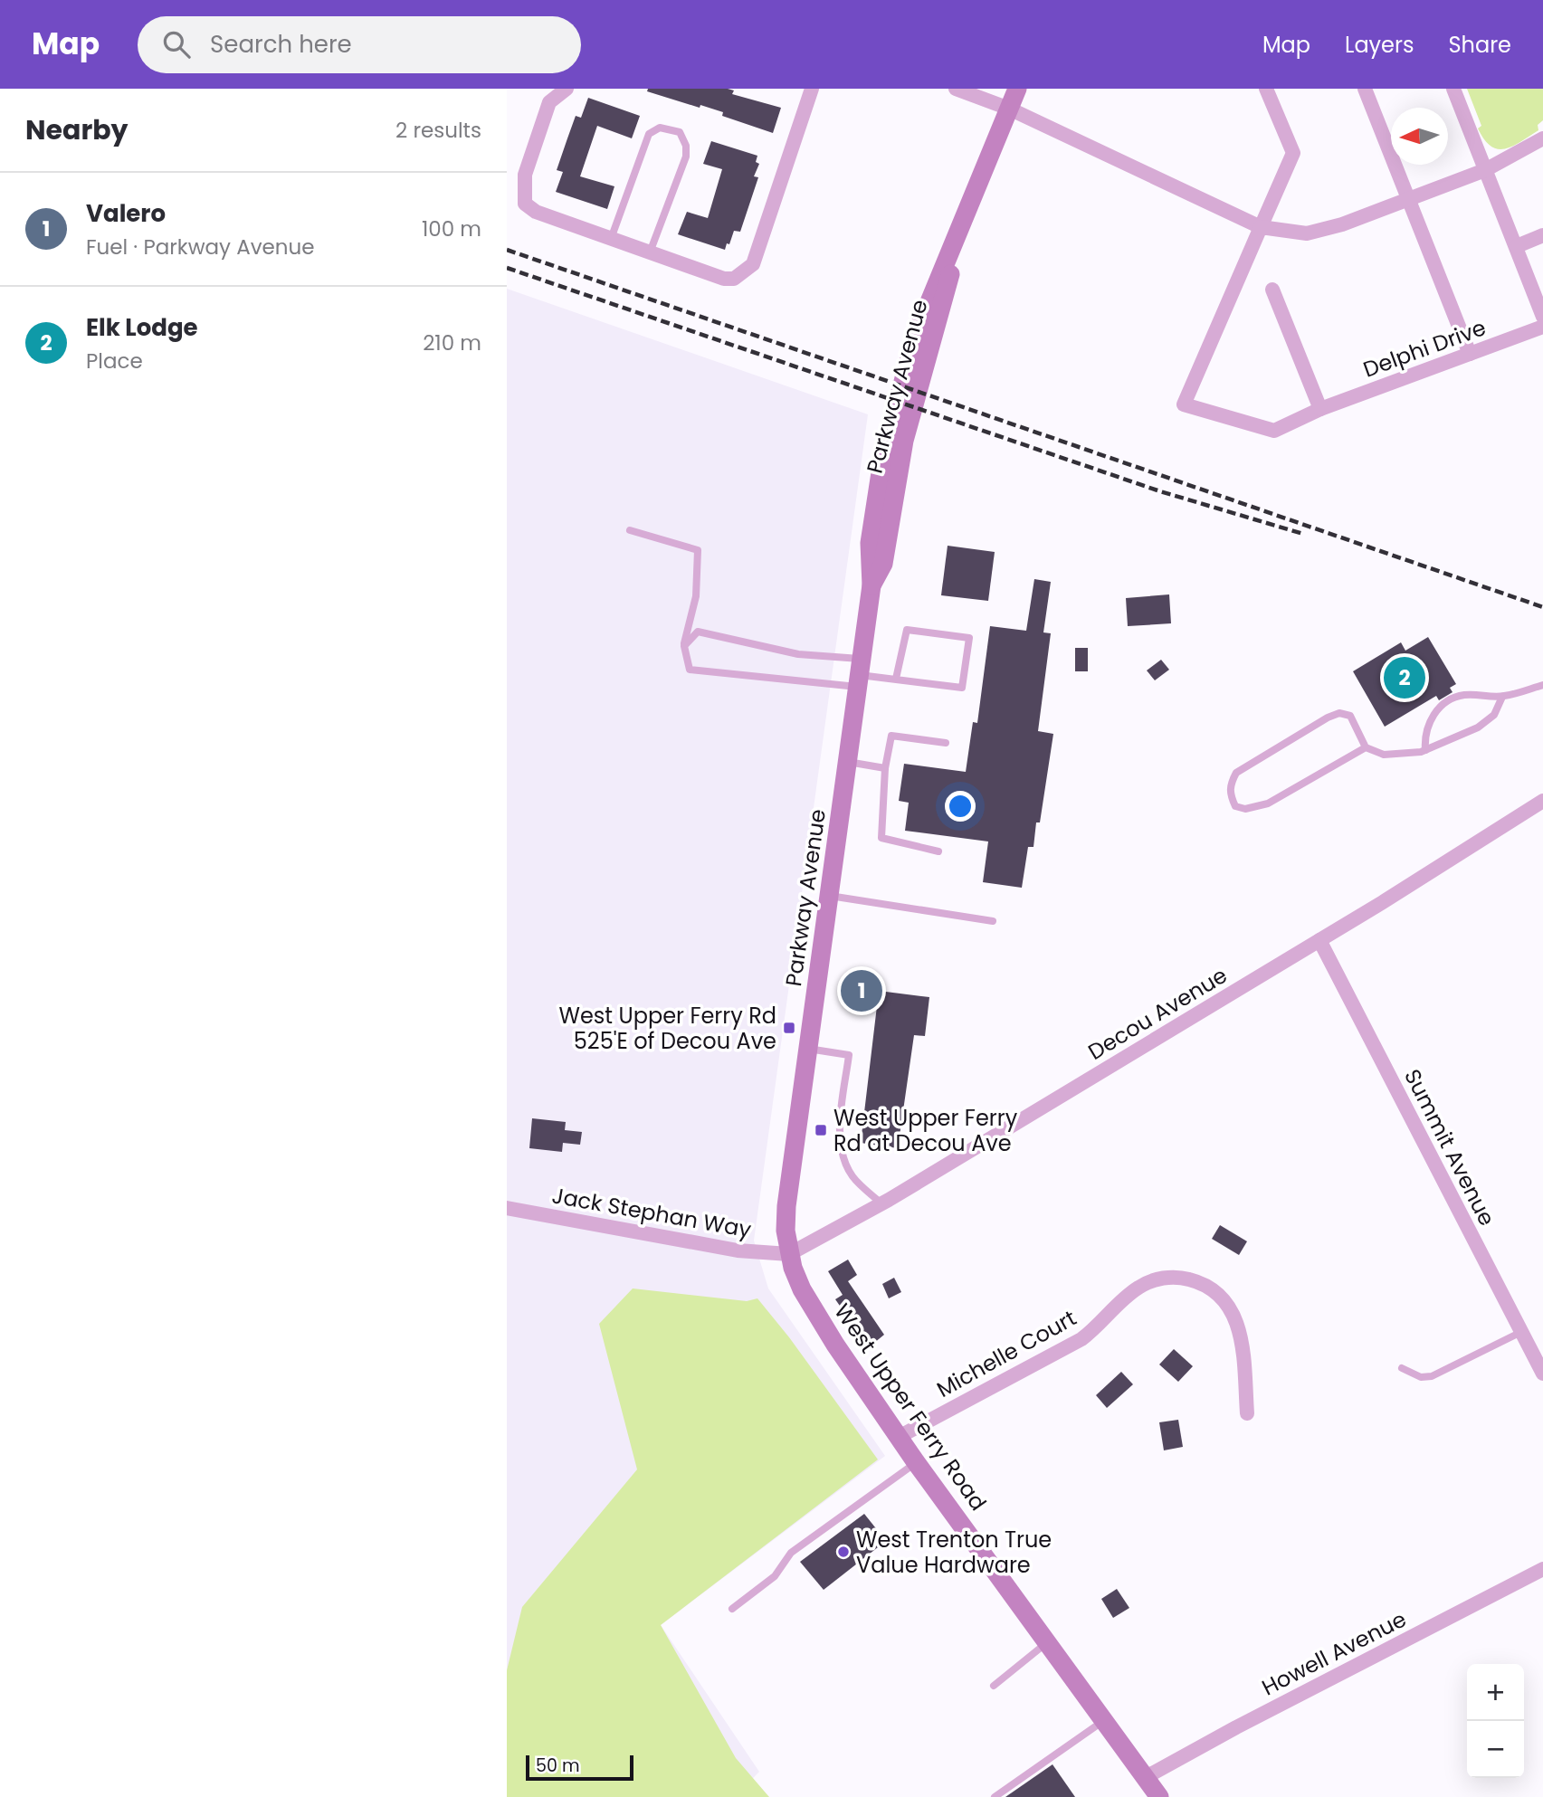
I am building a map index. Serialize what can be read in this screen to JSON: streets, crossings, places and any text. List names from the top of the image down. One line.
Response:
{"streets":{"main road":["Parkway Avenue","West Upper Ferry Road"],"street":["Delphi Drive","Decou Avenue","Summit Avenue","Jack Stephan Way","Michelle Court","Howell Avenue"]},"crossings":[["Parkway Avenue","Decou Avenue"],["Parkway Avenue","Jack Stephan Way"],["Parkway Avenue","West Upper Ferry Road"],["Decou Avenue","Summit Avenue"],["Decou Avenue","Jack Stephan Way"],["Decou Avenue","West Upper Ferry Road"],["Jack Stephan Way","West Upper Ferry Road"],["Michelle Court","West Upper Ferry Road"],["West Upper Ferry Road","Howell Avenue"]],"places":{"transit":["West Upper Ferry Rd 525'E of Decou Ave","West Upper Ferry Rd at Decou Ave"],"other":["West Trenton True Value Hardware"]},"scale_bar":"50 m","north":"left","page":{"header":"Map","search":"Search here","nav":["Map","Layers","Share"],"heading":["Nearby","2 results"],"list":[{"mark":"1","name":"Valero","note":"Fuel · Parkway Avenue","value":"100 m"},{"mark":"2","name":"Elk Lodge","note":"Place","value":"210 m"}],"pins":["2","1"],"map_buttons":["+","−"],"scale":"50 m"}}
